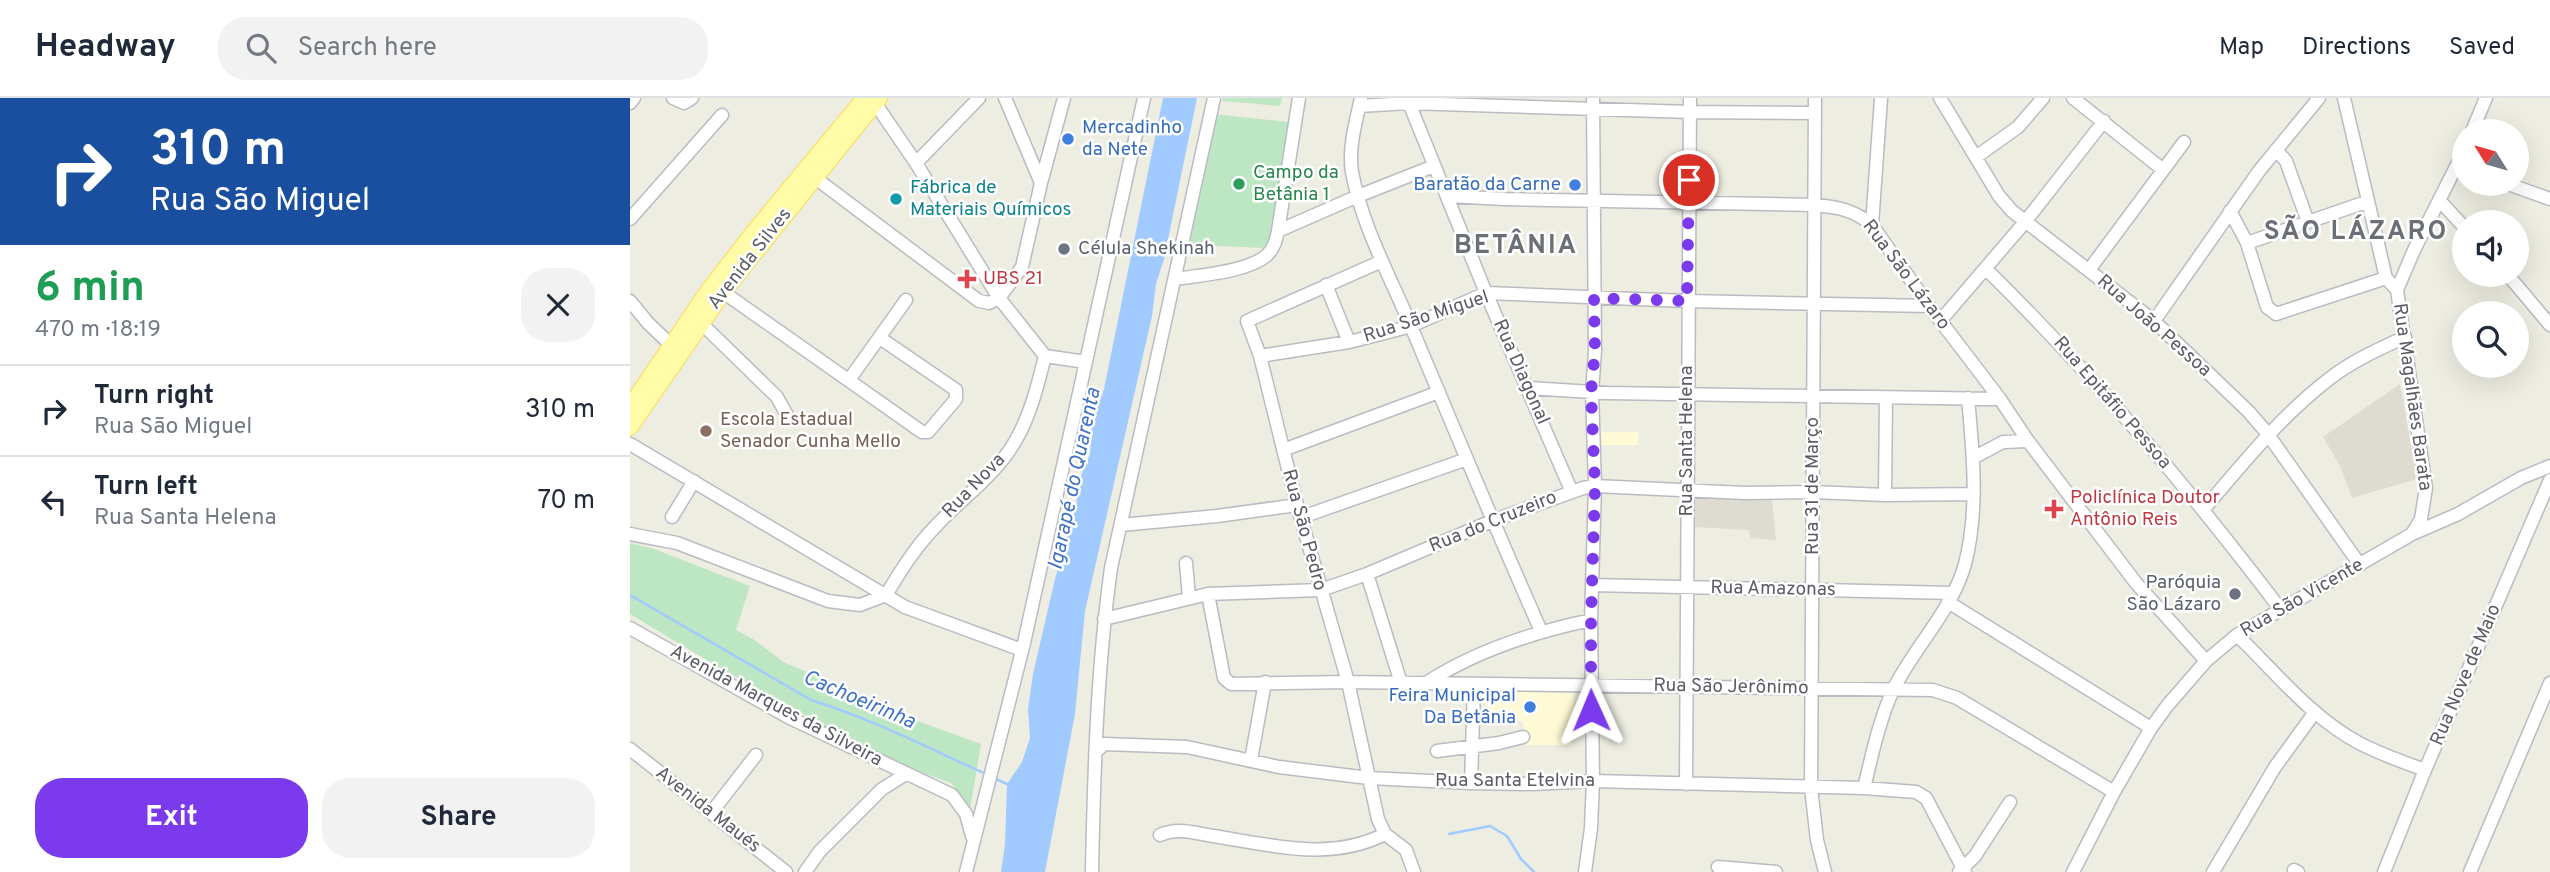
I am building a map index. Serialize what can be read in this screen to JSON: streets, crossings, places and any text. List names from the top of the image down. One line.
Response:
{"streets":{"main road":["Avenida Silves"],"street":["Rua São Lázaro","Rua São Miguel","Rua João Pessoa","Rua Diagonal","Rua Magalhães Barata","Rua Epitáfio Pessoa","Rua Santa Helena","Rua Nova","Rua 31 de Março","Rua do Cruzeiro","Rua São Pedro","Rua Amazonas","Rua São Vicente","Rua Nove de Maio","Rua São Jerônimo","Avenida Marques da Silveira","Rua Santa Etelvina","Avenida Maués"]},"crossings":[["Rua São Lázaro","Rua São Miguel"],["Rua São Lázaro","Rua Diagonal"],["Rua São Lázaro","Rua Santa Helena"],["Rua São Lázaro","Rua 31 de Março"],["Rua São Lázaro","Rua São Vicente"],["Rua São Miguel","Rua Diagonal"],["Rua São Miguel","Rua Santa Helena"],["Rua São Miguel","Rua 31 de Março"],["Rua São Miguel","Rua São Pedro"],["Rua João Pessoa","Rua São Vicente"],["Rua Diagonal","Rua do Cruzeiro"],["Rua Magalhães Barata","Rua São Vicente"],["Rua Epitáfio Pessoa","Rua São Vicente"],["Rua Santa Helena","Rua do Cruzeiro"],["Rua Santa Helena","Rua Amazonas"],["Rua Santa Helena","Rua São Jerônimo"],["Rua Santa Helena","Rua Santa Etelvina"],["Rua 31 de Março","Rua do Cruzeiro"],["Rua 31 de Março","Rua Amazonas"],["Rua 31 de Março","Rua São Jerônimo"],["Rua 31 de Março","Rua Santa Etelvina"],["Rua do Cruzeiro","Rua São Pedro"],["Rua do Cruzeiro","Rua São Jerônimo"],["Rua São Pedro","Rua São Jerônimo"],["Rua São Pedro","Rua Santa Etelvina"],["Rua São Vicente","Rua São Jerônimo"]],"districts":["SÃO LÁZARO","BETÂNIA"],"water":["Igarapé do Quarenta","Cachoeirinha"],"places":{"other":["Mercadinho da Nete","Campo da Betânia 1","Baratão da Carne","Fábrica de Materiais Químicos","Célula Shekinah","Escola Estadual Senador Cunha Mello","Paróquia São Lázaro","Feira Municipal Da Betânia"],"health":["UBS 21","Policlínica Doutor Antônio Reis"]},"north":"top left","page":{"header":"Headway","search":"Search here","nav":["Map","Directions","Saved"],"turn":["310 m","Rua São Miguel"],"heading":["6 min","470 m · 18:19"],"list":[{"name":"Turn right","note":"Rua São Miguel","value":"310 m"},{"name":"Turn left","note":"Rua Santa Helena","value":"70 m"}],"buttons":["Exit","Share"]}}
